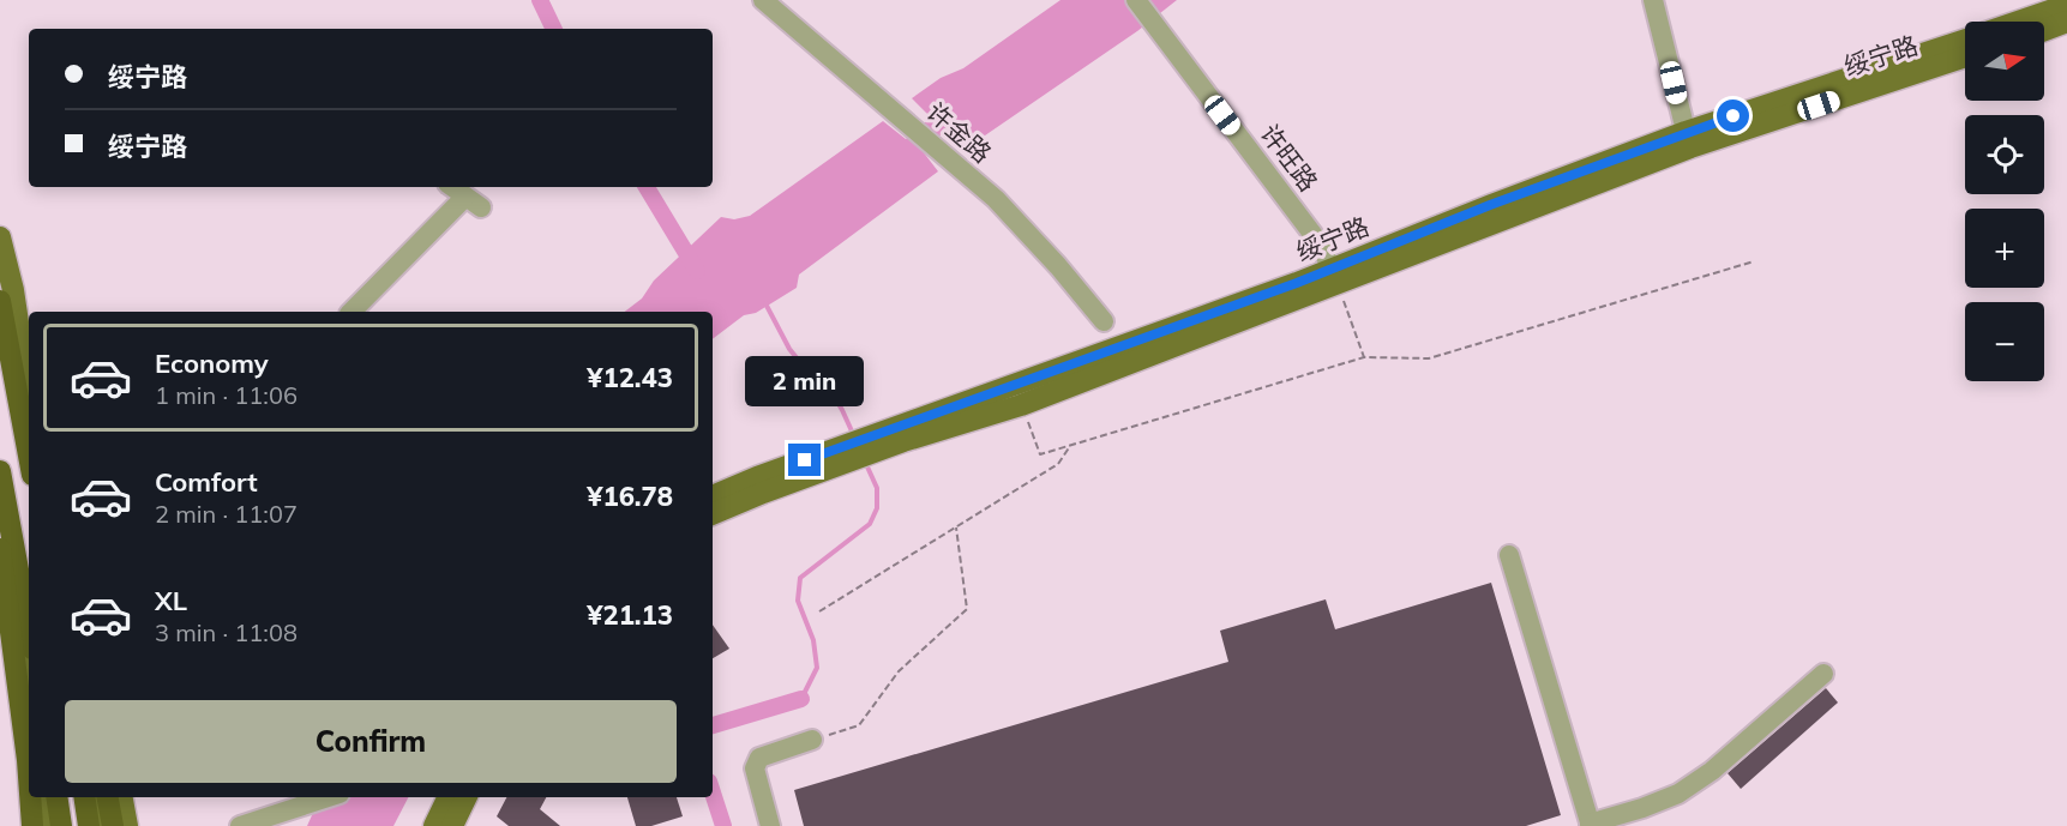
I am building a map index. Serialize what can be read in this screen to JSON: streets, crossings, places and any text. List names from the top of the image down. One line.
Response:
{"streets":{"main road":["绥宁路"],"street":["许金路","许旺路"]},"crossings":[["绥宁路","许旺路"]],"north":"right","page":{"map_buttons":["+","−"],"banner":["绥宁路","绥宁路"],"list":[{"name":"Economy","note":"1 min · 11:06","value":"¥12.43"},{"name":"Comfort","note":"2 min · 11:07","value":"¥16.78"},{"name":"XL","note":"3 min · 11:08","value":"¥21.13"}],"bubble":"2 min","buttons":"Confirm"}}
